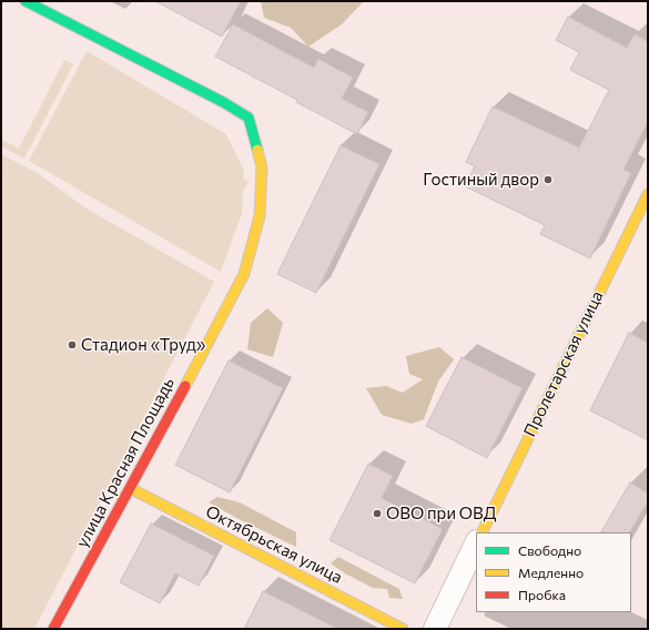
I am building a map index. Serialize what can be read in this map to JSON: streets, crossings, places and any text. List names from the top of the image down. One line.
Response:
{"streets":{"street":["Пролетарская улица","улица Красная Площадь","Октябрьская улица"]},"crossings":[["улица Красная Площадь","Октябрьская улица"]],"places":["Гостиный двор","Стадион «Труд»","ОВО при ОВД"],"legend":["Свободно","Медленно","Пробка"]}
